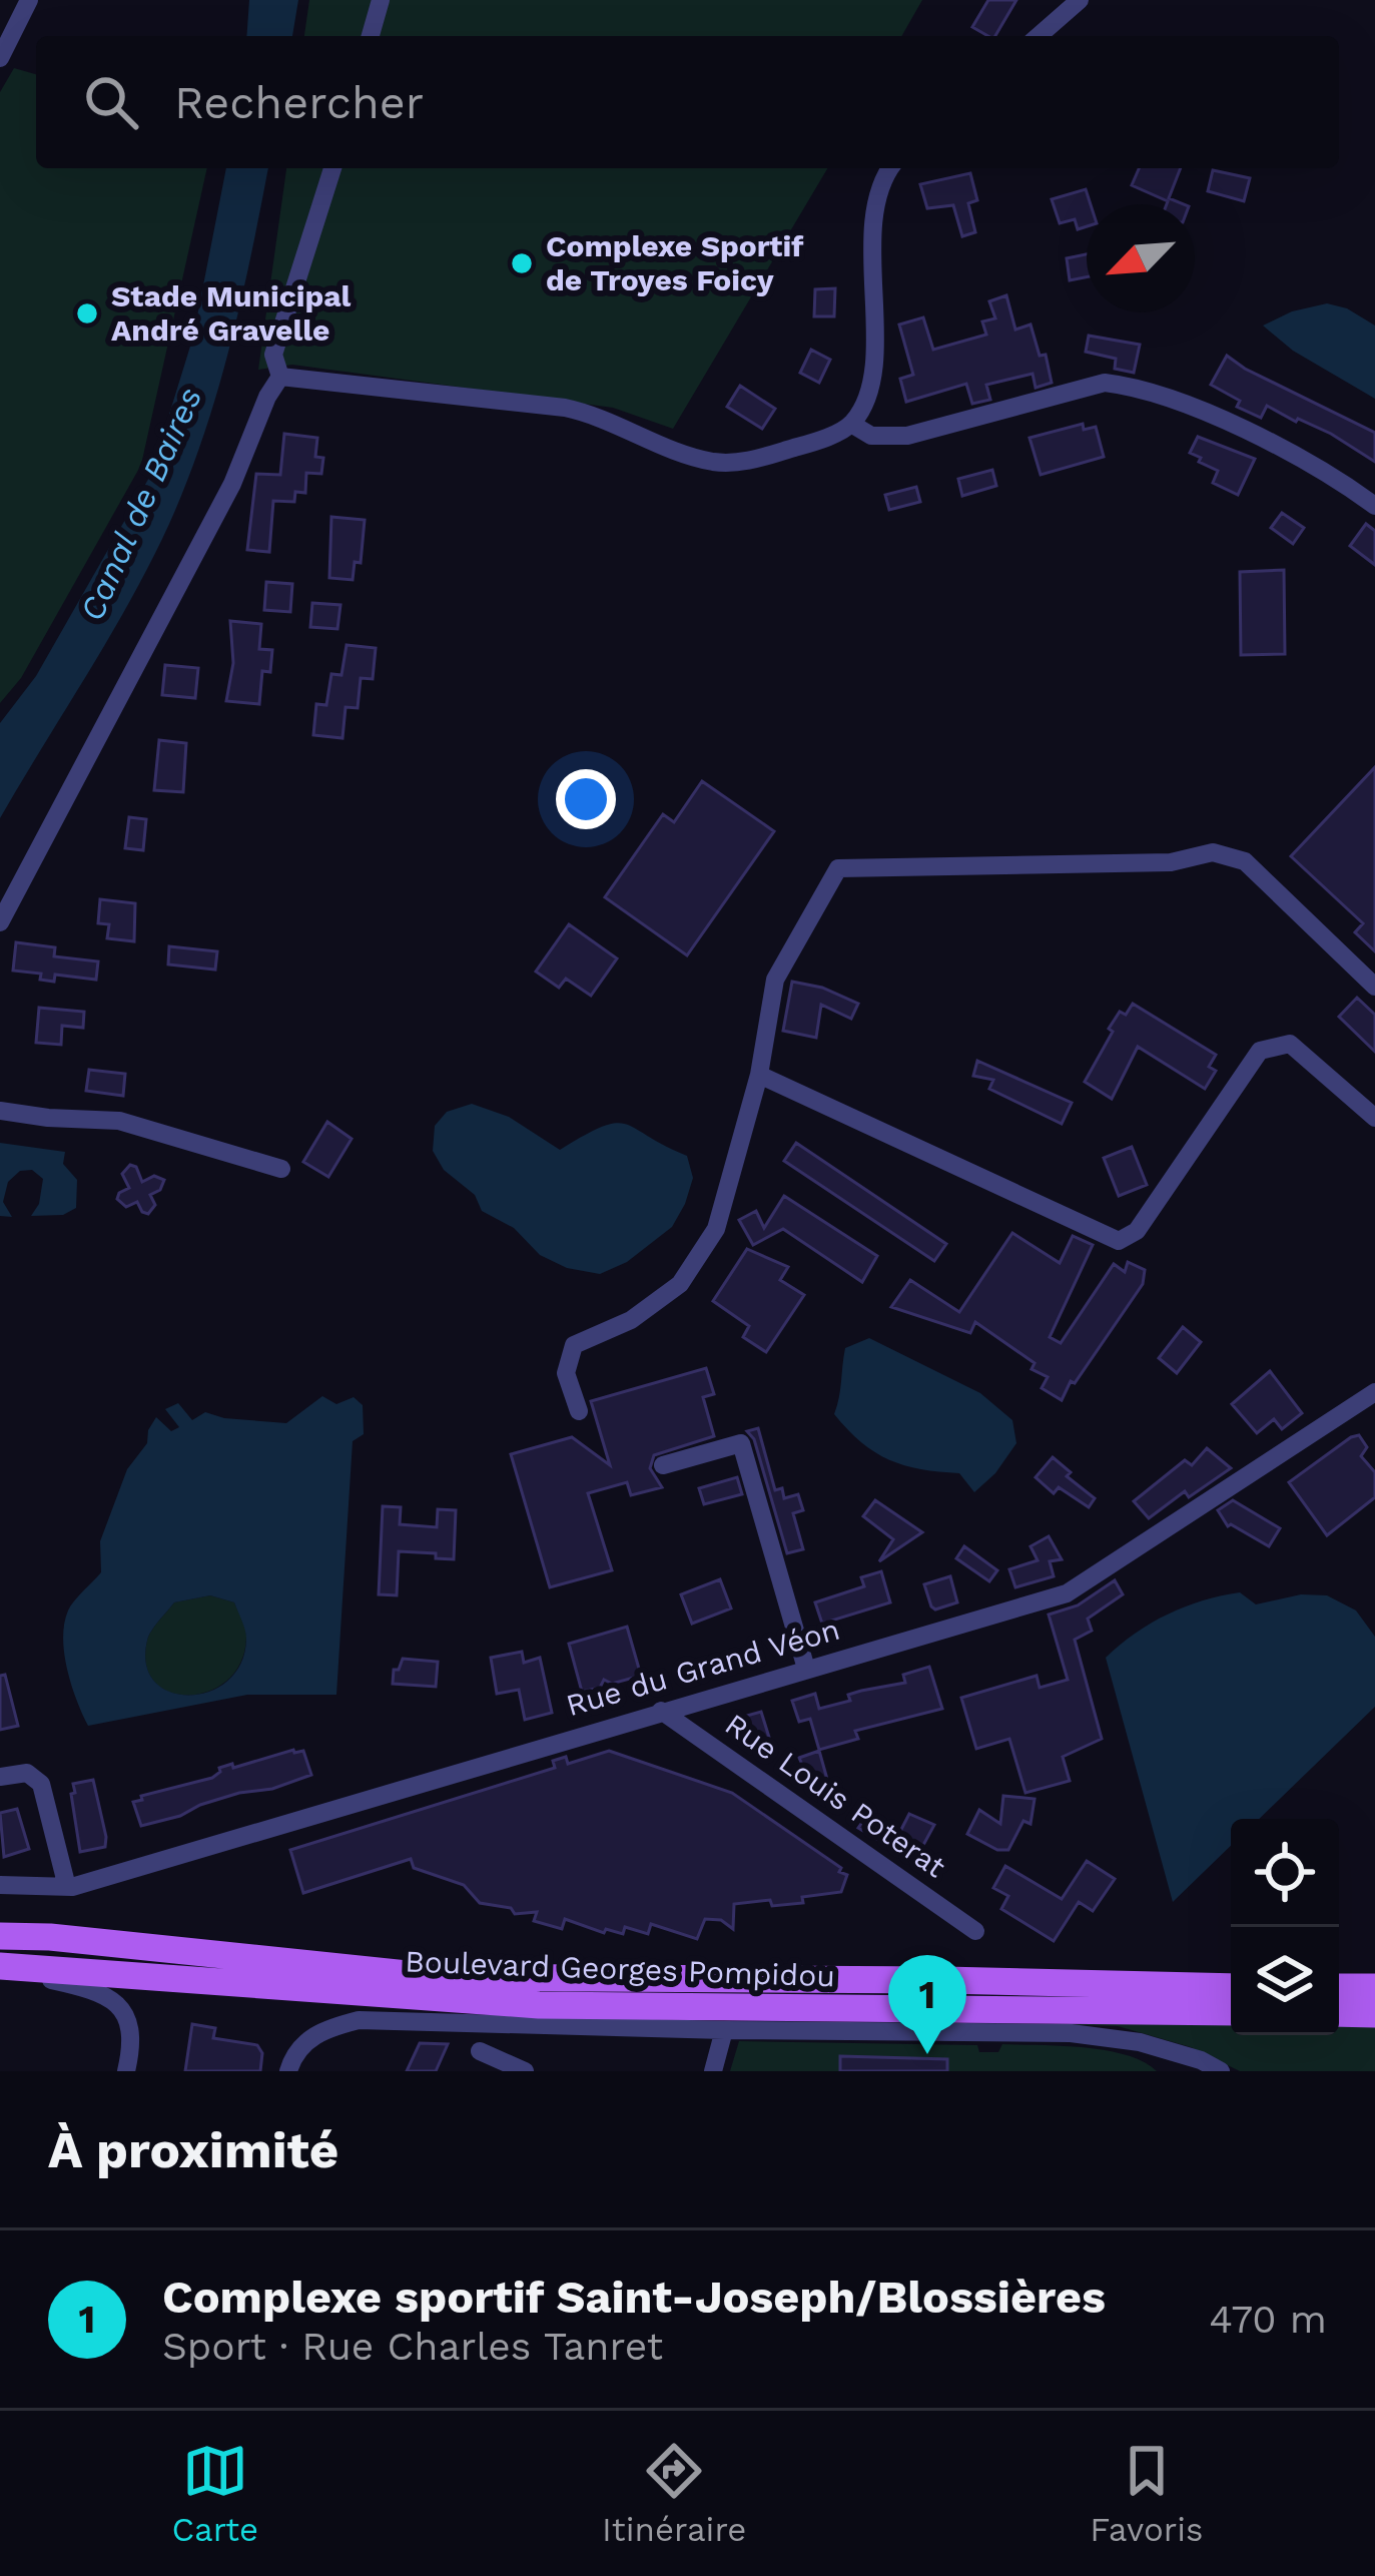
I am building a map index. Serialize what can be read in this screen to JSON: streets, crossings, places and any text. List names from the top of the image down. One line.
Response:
{"streets":{"main road":["Boulevard Georges Pompidou"],"street":["Rue du Grand Véon","Rue Louis Poterat"]},"crossings":[["Rue du Grand Véon","Rue Louis Poterat"]],"water":["Canal de Baires"],"places":["Complexe Sportif de Troyes Foicy","Stade Municipal André Gravelle"],"north":"bottom left","page":{"search":"Rechercher","pins":"1","heading":"À proximité","list":[{"mark":"1","name":"Complexe sportif Saint-Joseph/Blossières","note":"Sport · Rue Charles Tanret","value":"470 m"}],"nav":["Carte","Itinéraire","Favoris"]}}
